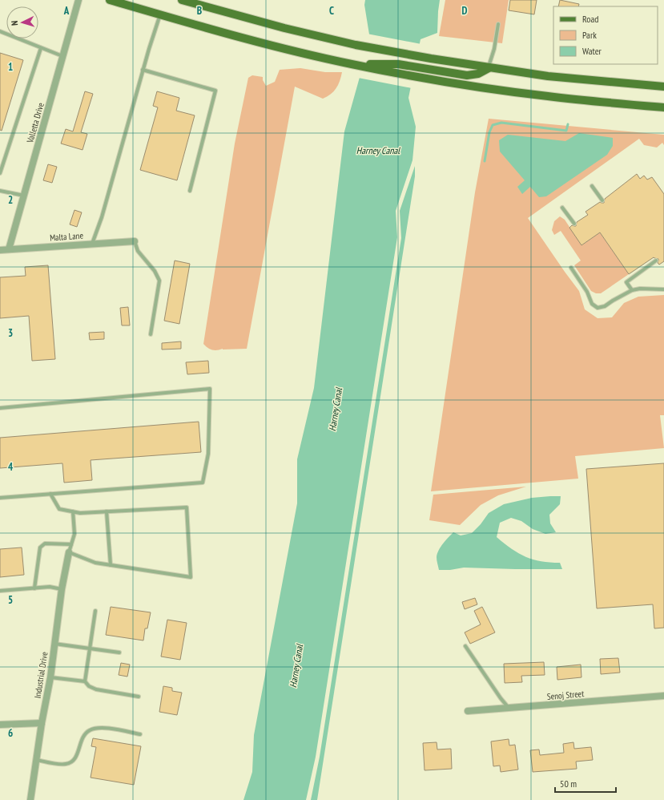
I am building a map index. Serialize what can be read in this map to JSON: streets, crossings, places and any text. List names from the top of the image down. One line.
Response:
{"streets":{"street":["Valletta Drive","Malta Lane","Industrial Drive","Senoj Street"]},"crossings":[["Valletta Drive","Malta Lane"]],"water":["Harney Canal"],"legend":["Road","Park","Water"],"scale_bar":"50 m","north":"left","grid":{"columns":["A","B","C","D"],"rows":["1","2","3","4","5","6"]}}
